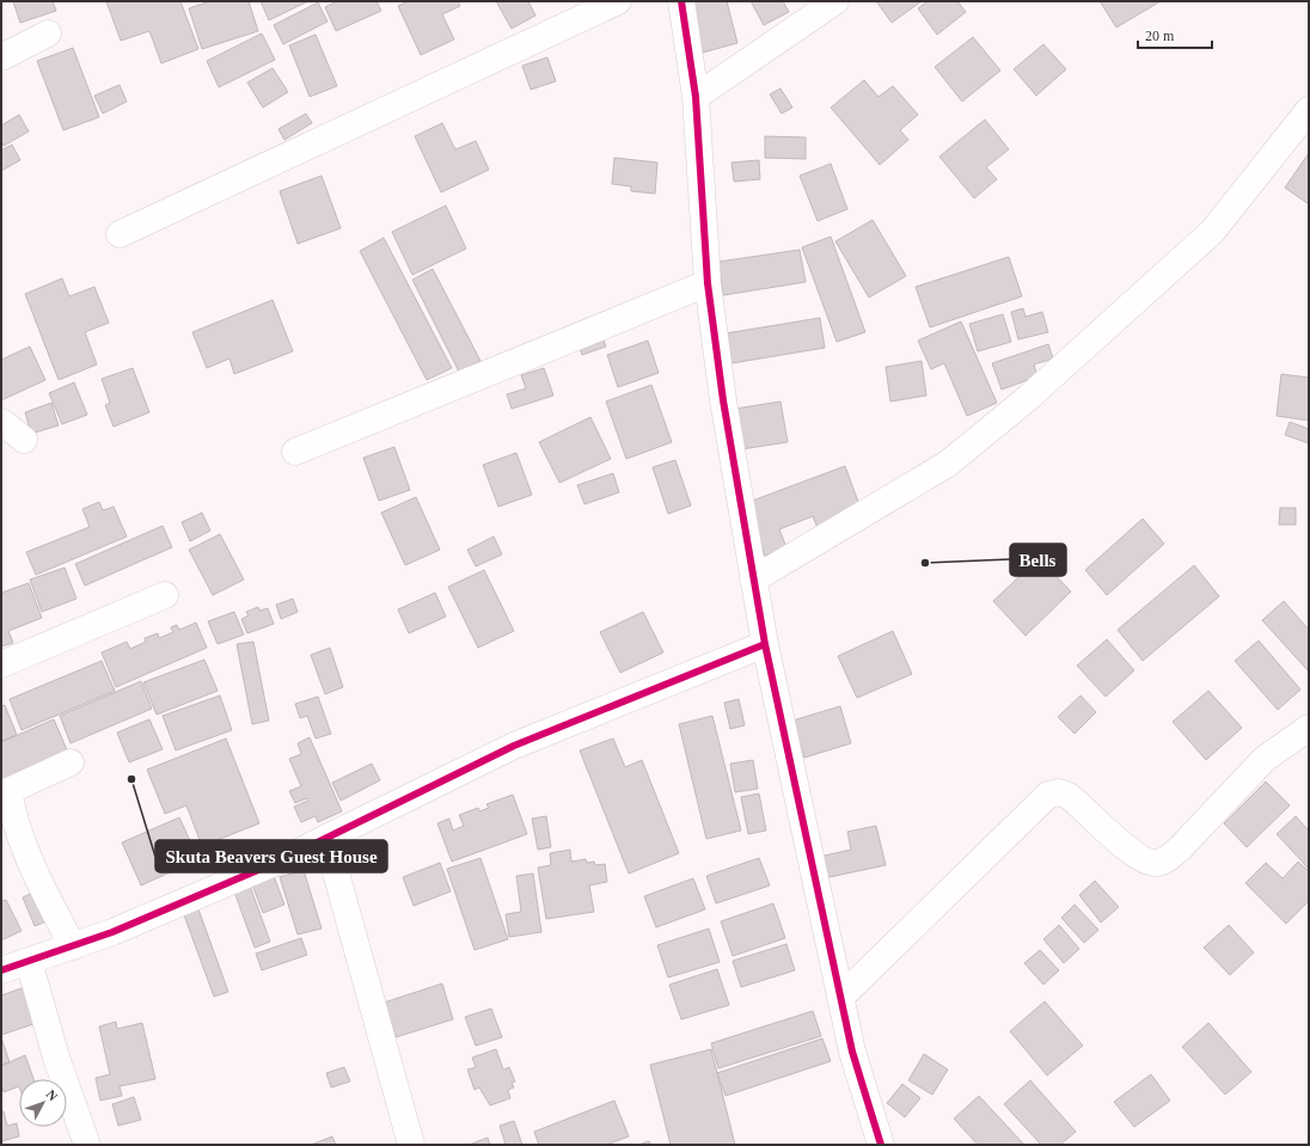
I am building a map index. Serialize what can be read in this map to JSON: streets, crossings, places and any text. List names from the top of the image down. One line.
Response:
{"places":["Bells","Skuta Beavers Guest House"],"scale_bar":"20 m","north":"top right"}
